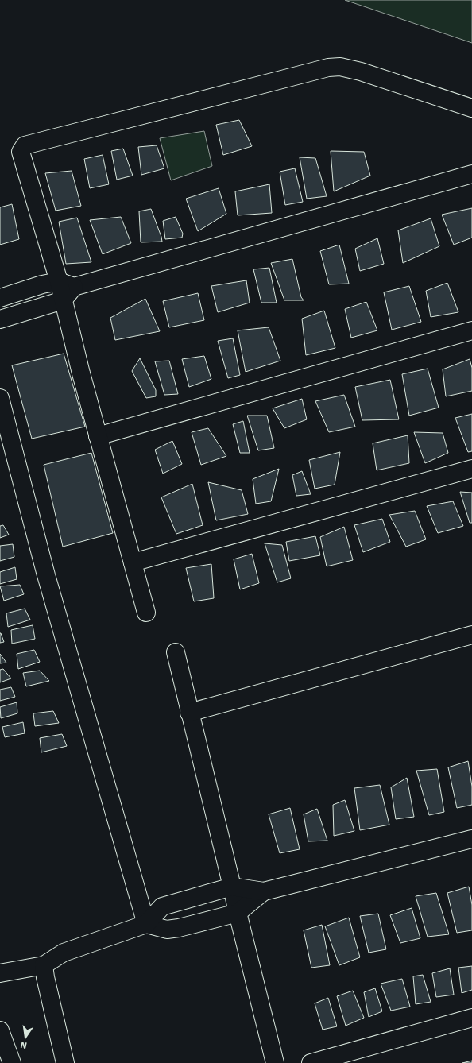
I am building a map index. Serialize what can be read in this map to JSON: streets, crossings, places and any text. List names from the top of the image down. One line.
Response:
{"north":"bottom"}
